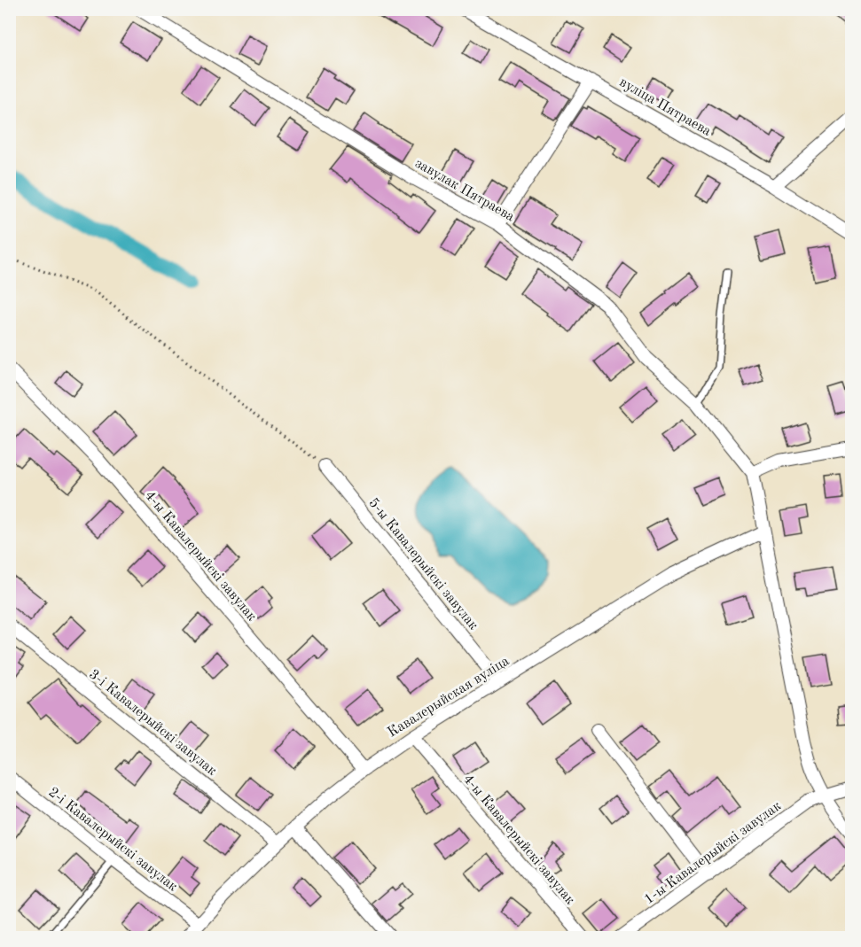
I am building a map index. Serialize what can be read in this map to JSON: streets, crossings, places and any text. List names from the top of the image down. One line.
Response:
{"streets":{"street":["вуліца Пятраева","завулак Пятраева","4-ы Кавалерыйскі завулак","5-ы Кавалерыйскі завулак","Кавалерыйская вуліца","3-і Кавалерыйскі завулак","2-і Кавалерыйскі завулак","1-ы Кавалерыйскі завулак"]},"crossings":[["4-ы Кавалерыйскі завулак","Кавалерыйская вуліца"],["5-ы Кавалерыйскі завулак","Кавалерыйская вуліца"],["Кавалерыйская вуліца","3-і Кавалерыйскі завулак"],["Кавалерыйская вуліца","2-і Кавалерыйскі завулак"]]}
